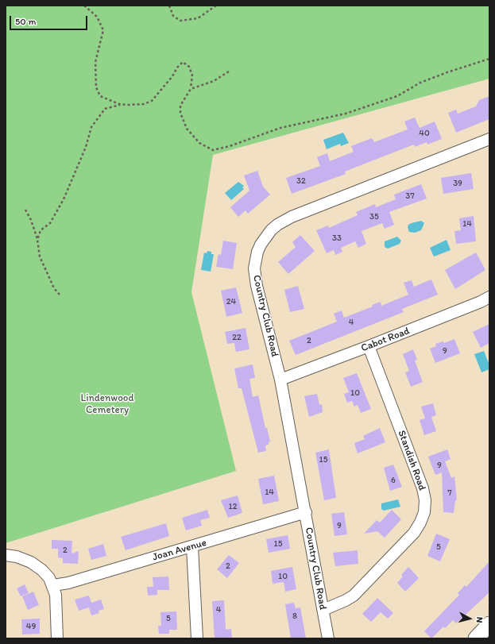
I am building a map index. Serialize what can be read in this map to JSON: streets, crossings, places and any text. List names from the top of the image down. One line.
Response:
{"streets":{"street":["Country Club Road","Cabot Road","Standish Road","Joan Avenue"]},"crossings":[["Country Club Road","Cabot Road"],["Country Club Road","Standish Road"],["Country Club Road","Joan Avenue"],["Cabot Road","Standish Road"]],"parks":["Lindenwood Cemetery"],"house_numbers":["40","32","39","37","35","14","33","24","4","22","2","9","10","15","9","6","14","7","12","9","15","5","2","2","10","4","8","5","49"],"scale_bar":"50 m","north":"right"}
